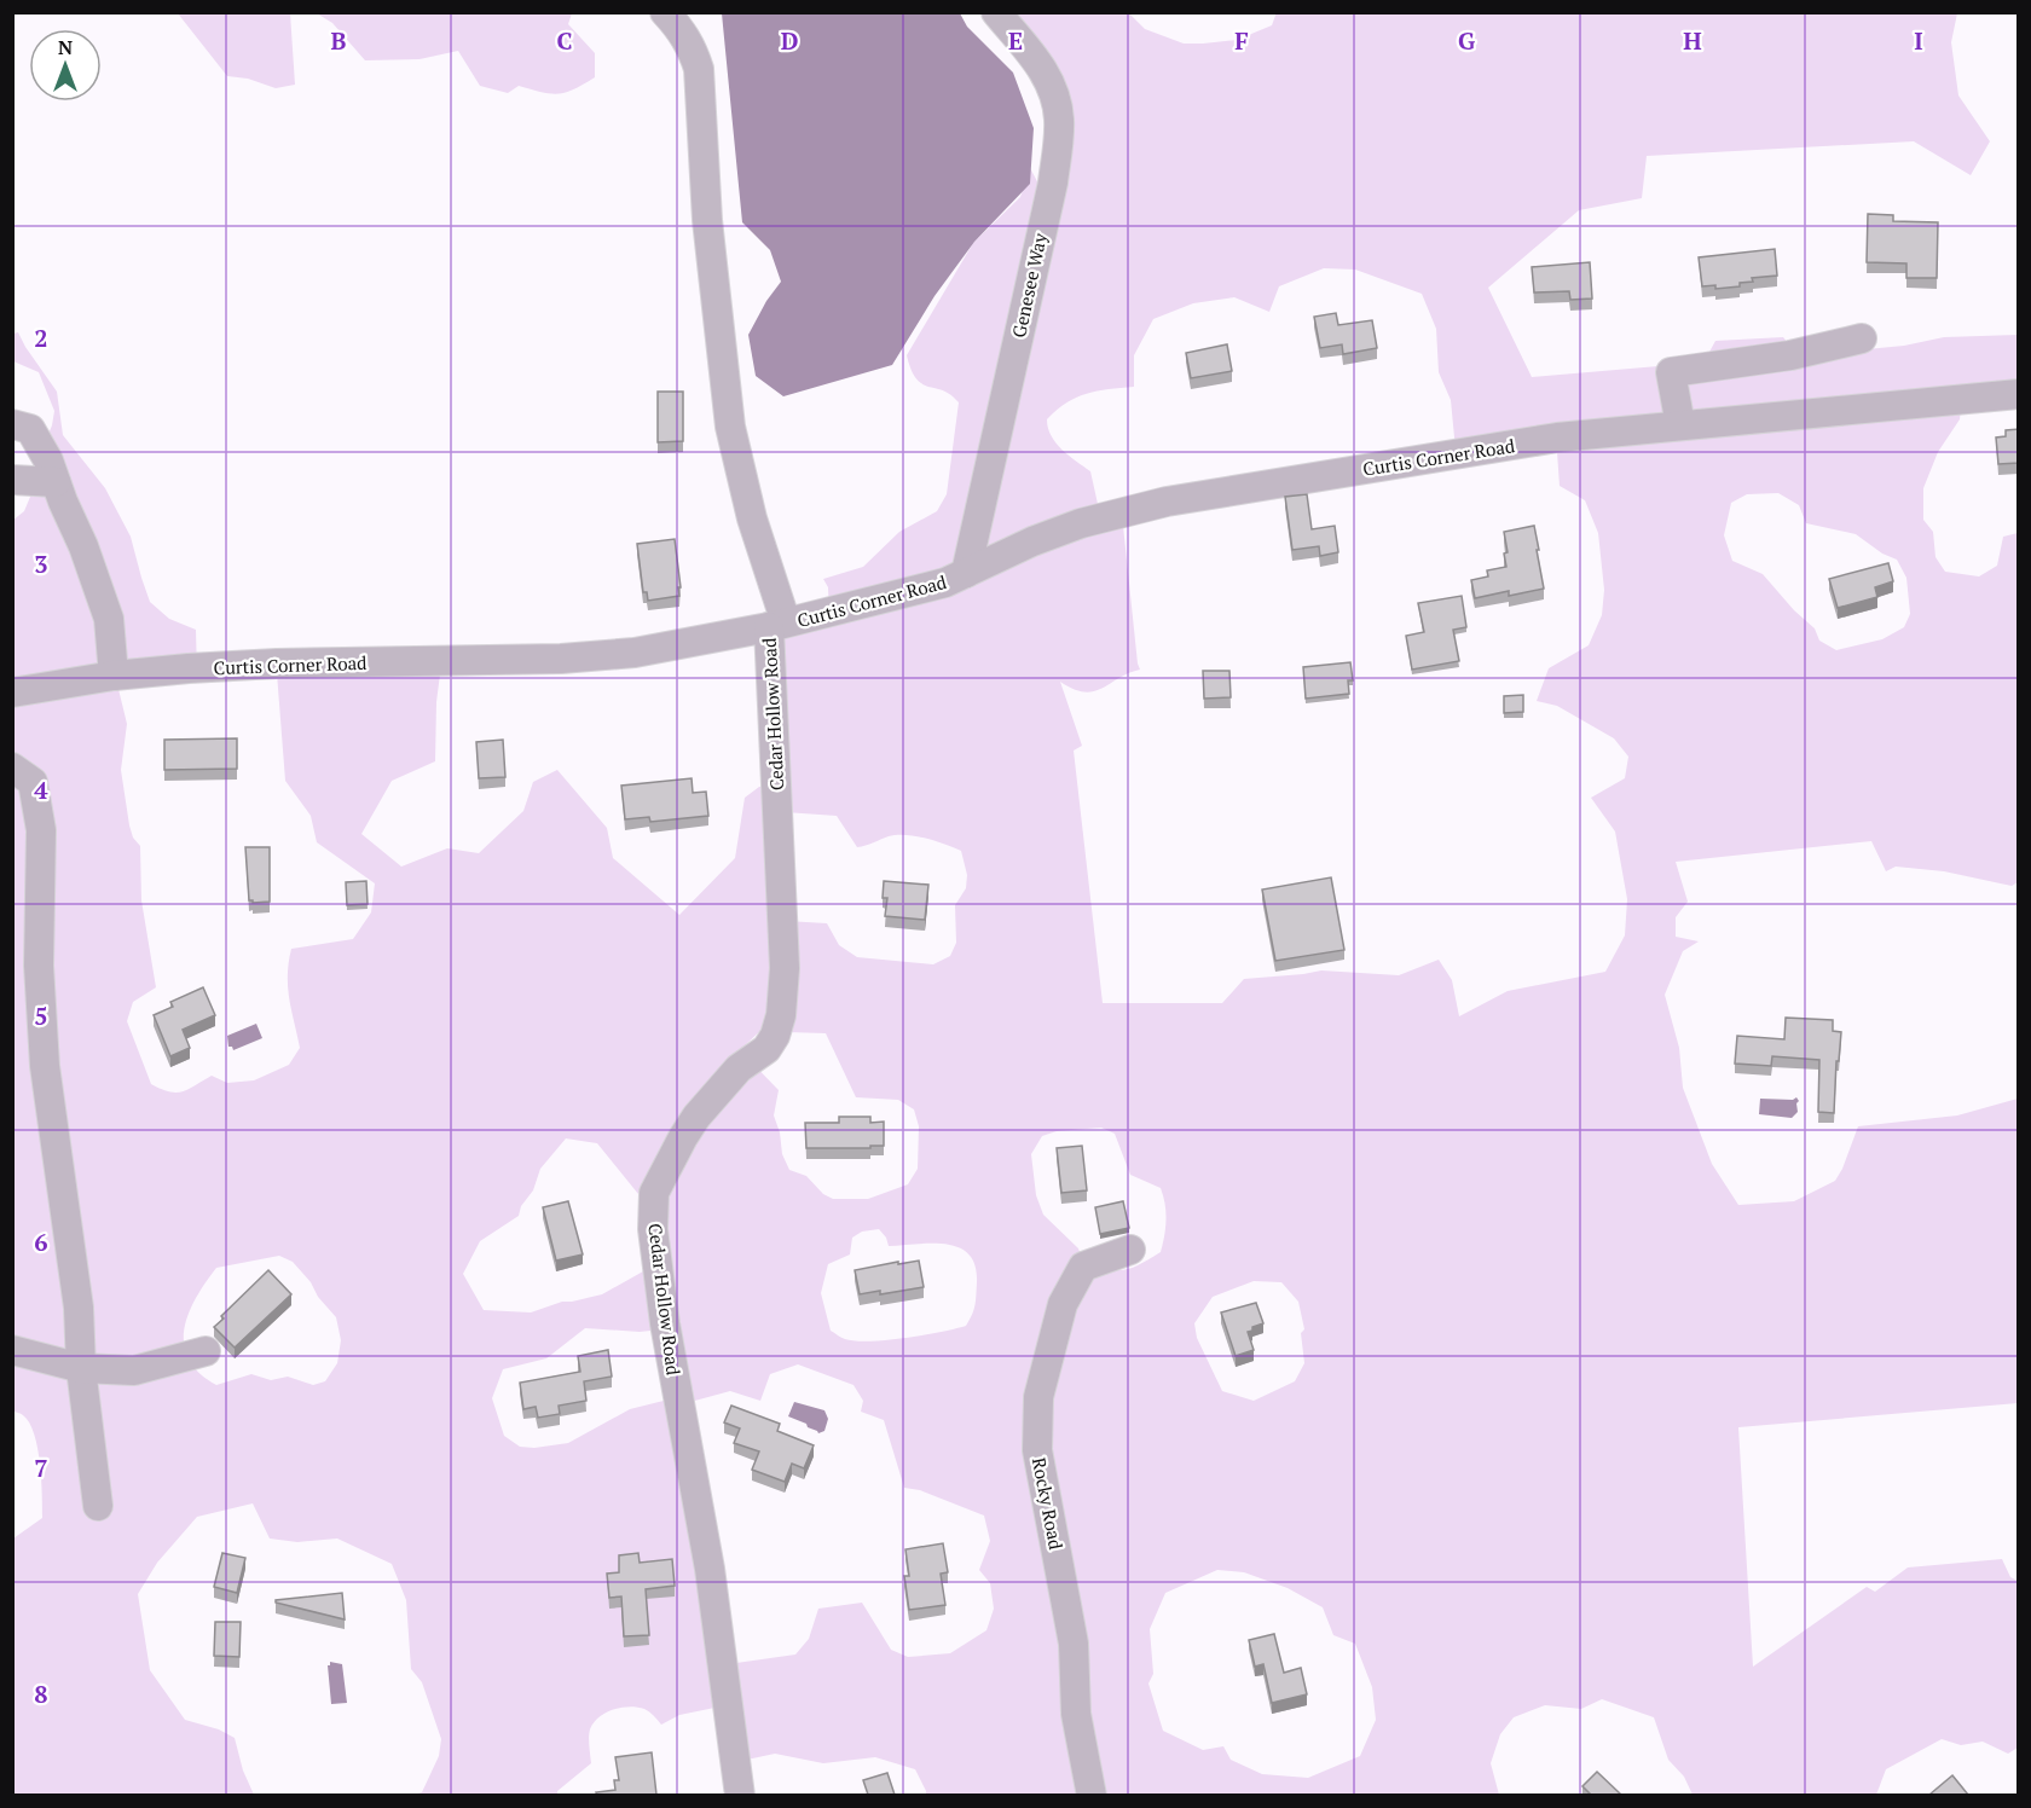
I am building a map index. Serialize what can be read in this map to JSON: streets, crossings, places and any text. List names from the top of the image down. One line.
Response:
{"streets":{"street":["Genesee Way","Curtis Corner Road","Cedar Hollow Road","Rocky Road"]},"crossings":[["Genesee Way","Curtis Corner Road"],["Curtis Corner Road","Cedar Hollow Road"]],"north":"top","grid":{"columns":["B","C","D","E","F","G","H","I"],"rows":["2","3","4","5","6","7","8"]}}
